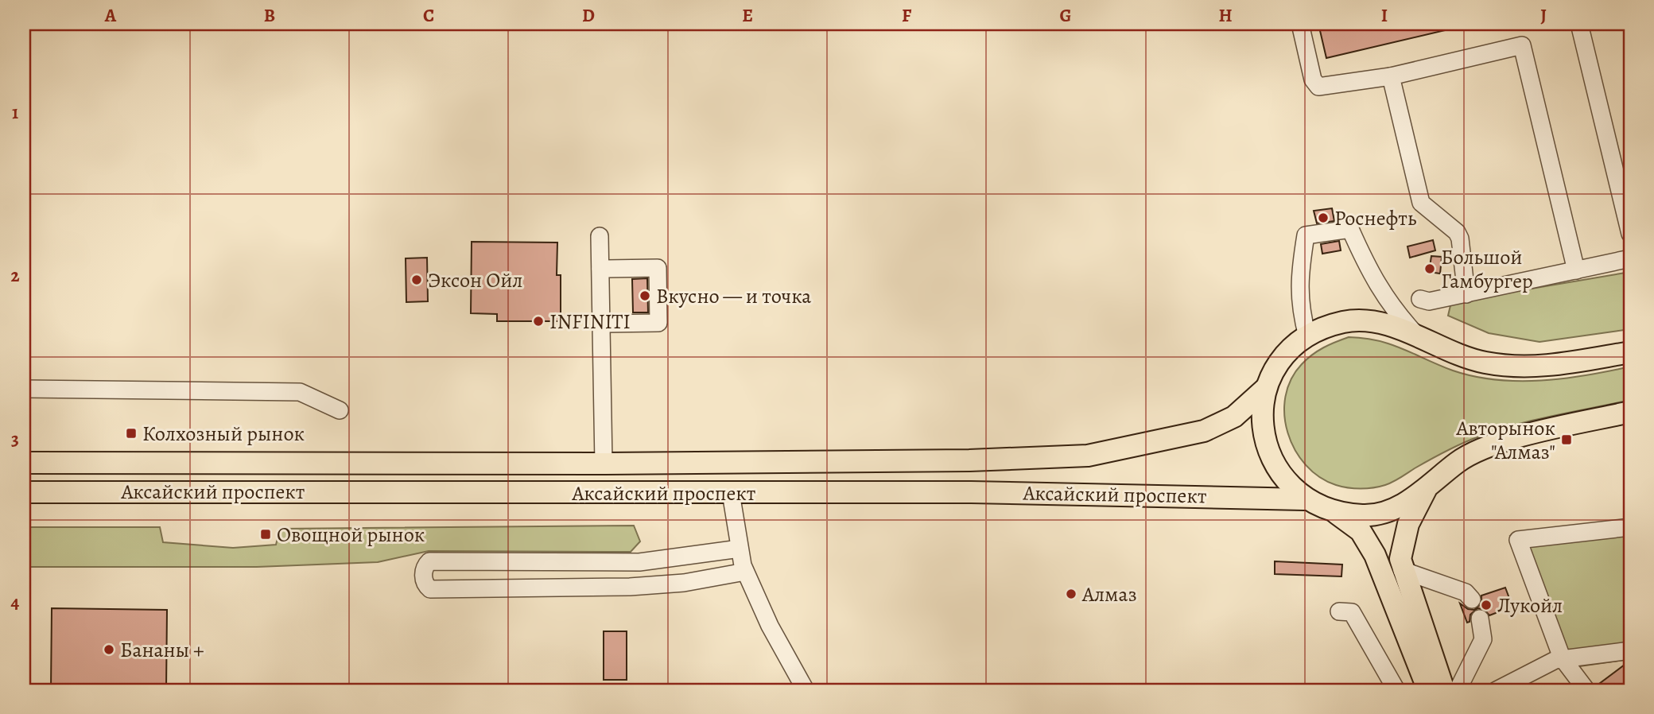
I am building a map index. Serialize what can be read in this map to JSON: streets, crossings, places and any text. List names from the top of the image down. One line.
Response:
{"streets":{"main road":["Аксайский проспект"]},"places":{"other":["Роснефть","Большой Гамбургер","Эксон Ойл","Вкусно — и точка","INFINITI","Алмаз","Лукойл","Бананы +"],"transit":["Колхозный рынок","Авторынок \"Алмаз\"","Овощной рынок"]},"grid":{"columns":["A","B","C","D","E","F","G","H","I","J"],"rows":["1","2","3","4"]}}
